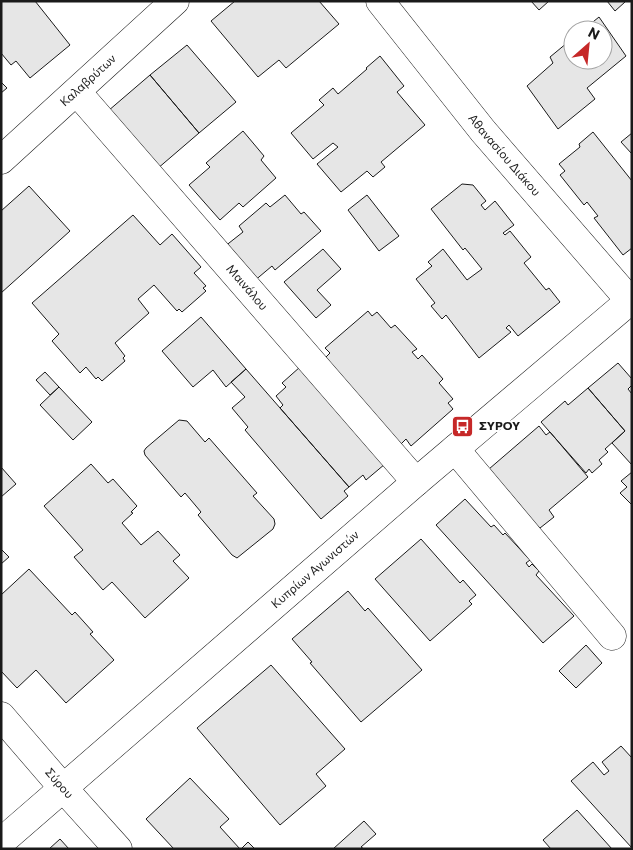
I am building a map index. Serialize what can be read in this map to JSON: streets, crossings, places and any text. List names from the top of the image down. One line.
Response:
{"streets":{"street":["Καλαβρύτων","Αθανασίου Διάκου","Μαινάλου","Κυπρίων Αγωνιστών","Σύρου"]},"crossings":[["Καλαβρύτων","Μαινάλου"],["Αθανασίου Διάκου","Κυπρίων Αγωνιστών"],["Μαινάλου","Κυπρίων Αγωνιστών"],["Κυπρίων Αγωνιστών","Σύρου"]],"places":{"bus stop":["ΣΥΡΟΥ"]},"north":"top right"}
